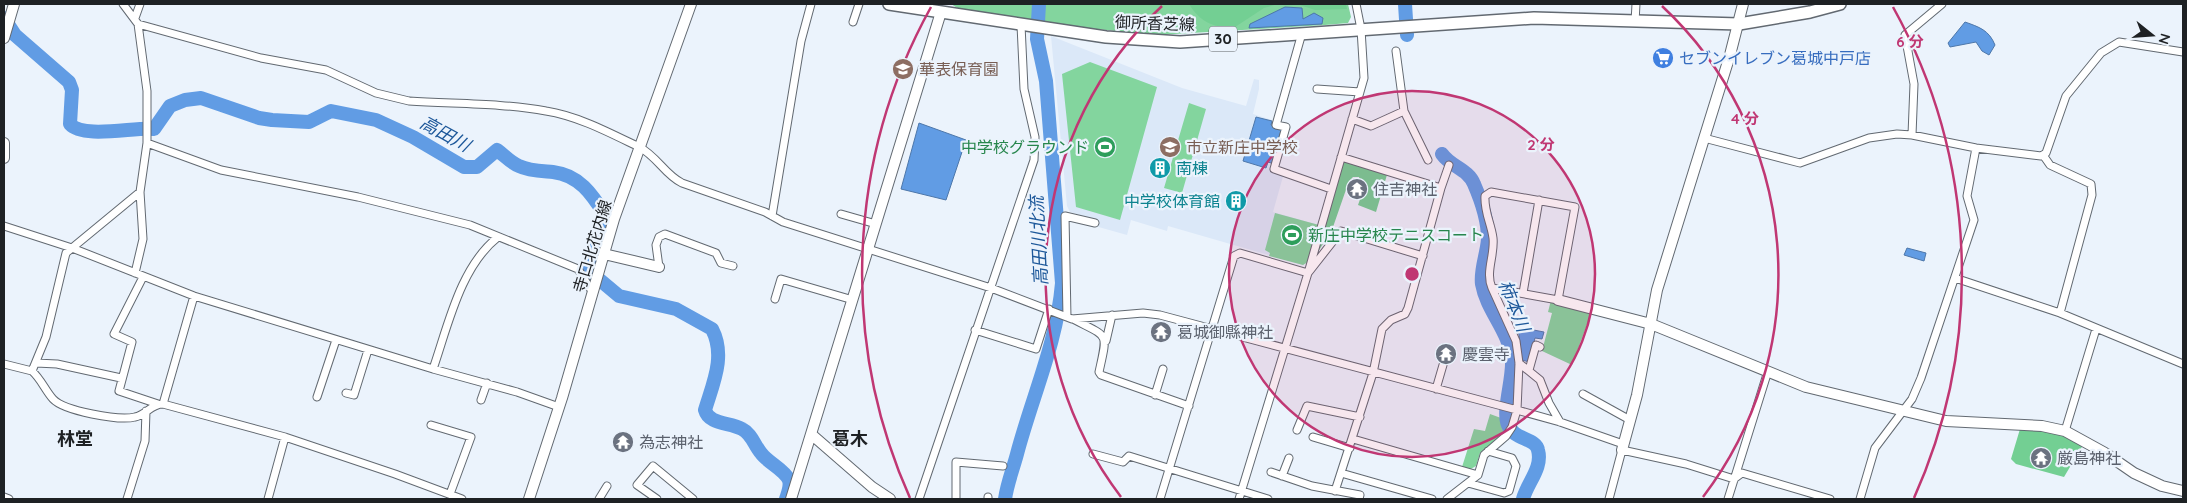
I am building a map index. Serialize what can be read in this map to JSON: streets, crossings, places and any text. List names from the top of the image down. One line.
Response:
{"streets":{"main road":["御所香芝線","30"],"street":["寺口北花内線"]},"districts":["林堂","葛木"],"water":["高田川","高田川北流","柿本川"],"places":{"supermarket":["セブンイレブン葛城中戸店"],"school or university":["華表保育園","市立新庄中学校"],"sports":["中学校グラウンド","新庄中学校テニスコート"],"building":["南棟","中学校体育館"],"temple":["住吉神社","葛城御縣神社","慶雲寺","為志神社","厳島神社"]},"north":"right","rings":["6 分","4 分","2 分"]}
